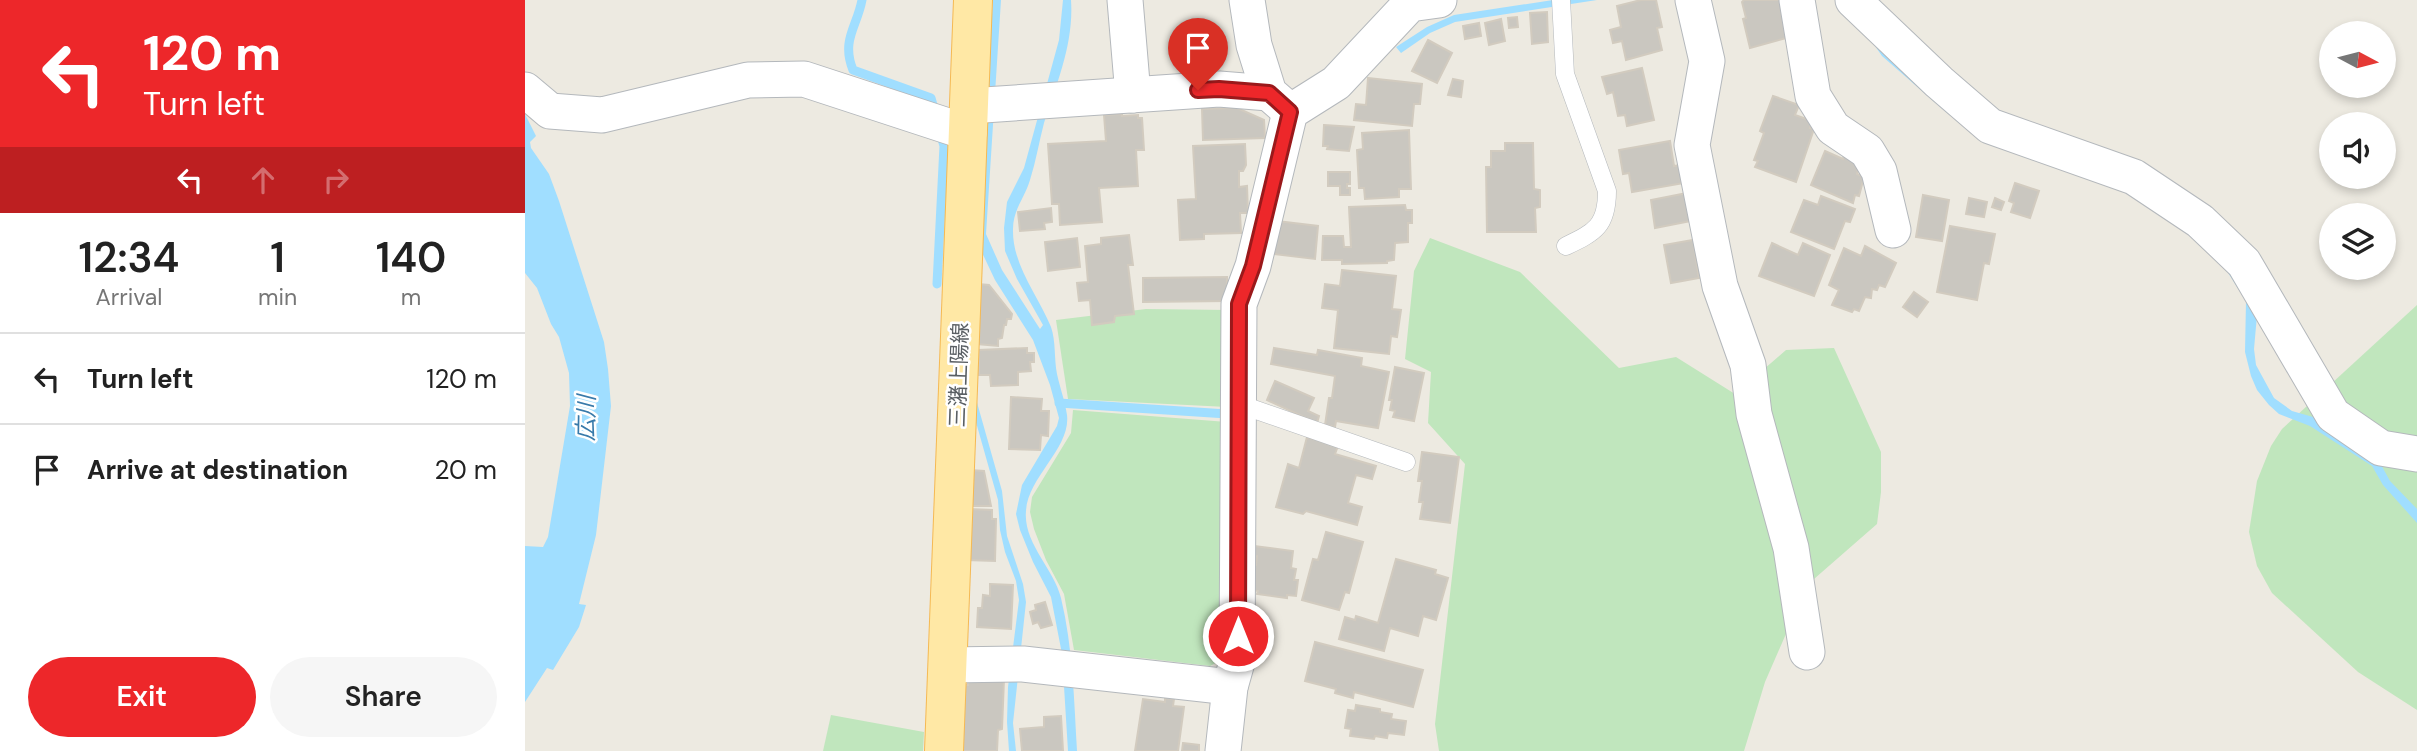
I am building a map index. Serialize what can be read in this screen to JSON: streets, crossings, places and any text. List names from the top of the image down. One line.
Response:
{"streets":{"main road":["三潴上陽線"]},"water":["広川"],"north":"right","page":{"turn":["120 m","Turn left"],"eta":["12:34","Arrival","1","min","140","m"],"list":[{"name":"Turn left","value":"120 m"},{"name":"Arrive at destination","value":"20 m"}],"buttons":["Exit","Share"]}}
